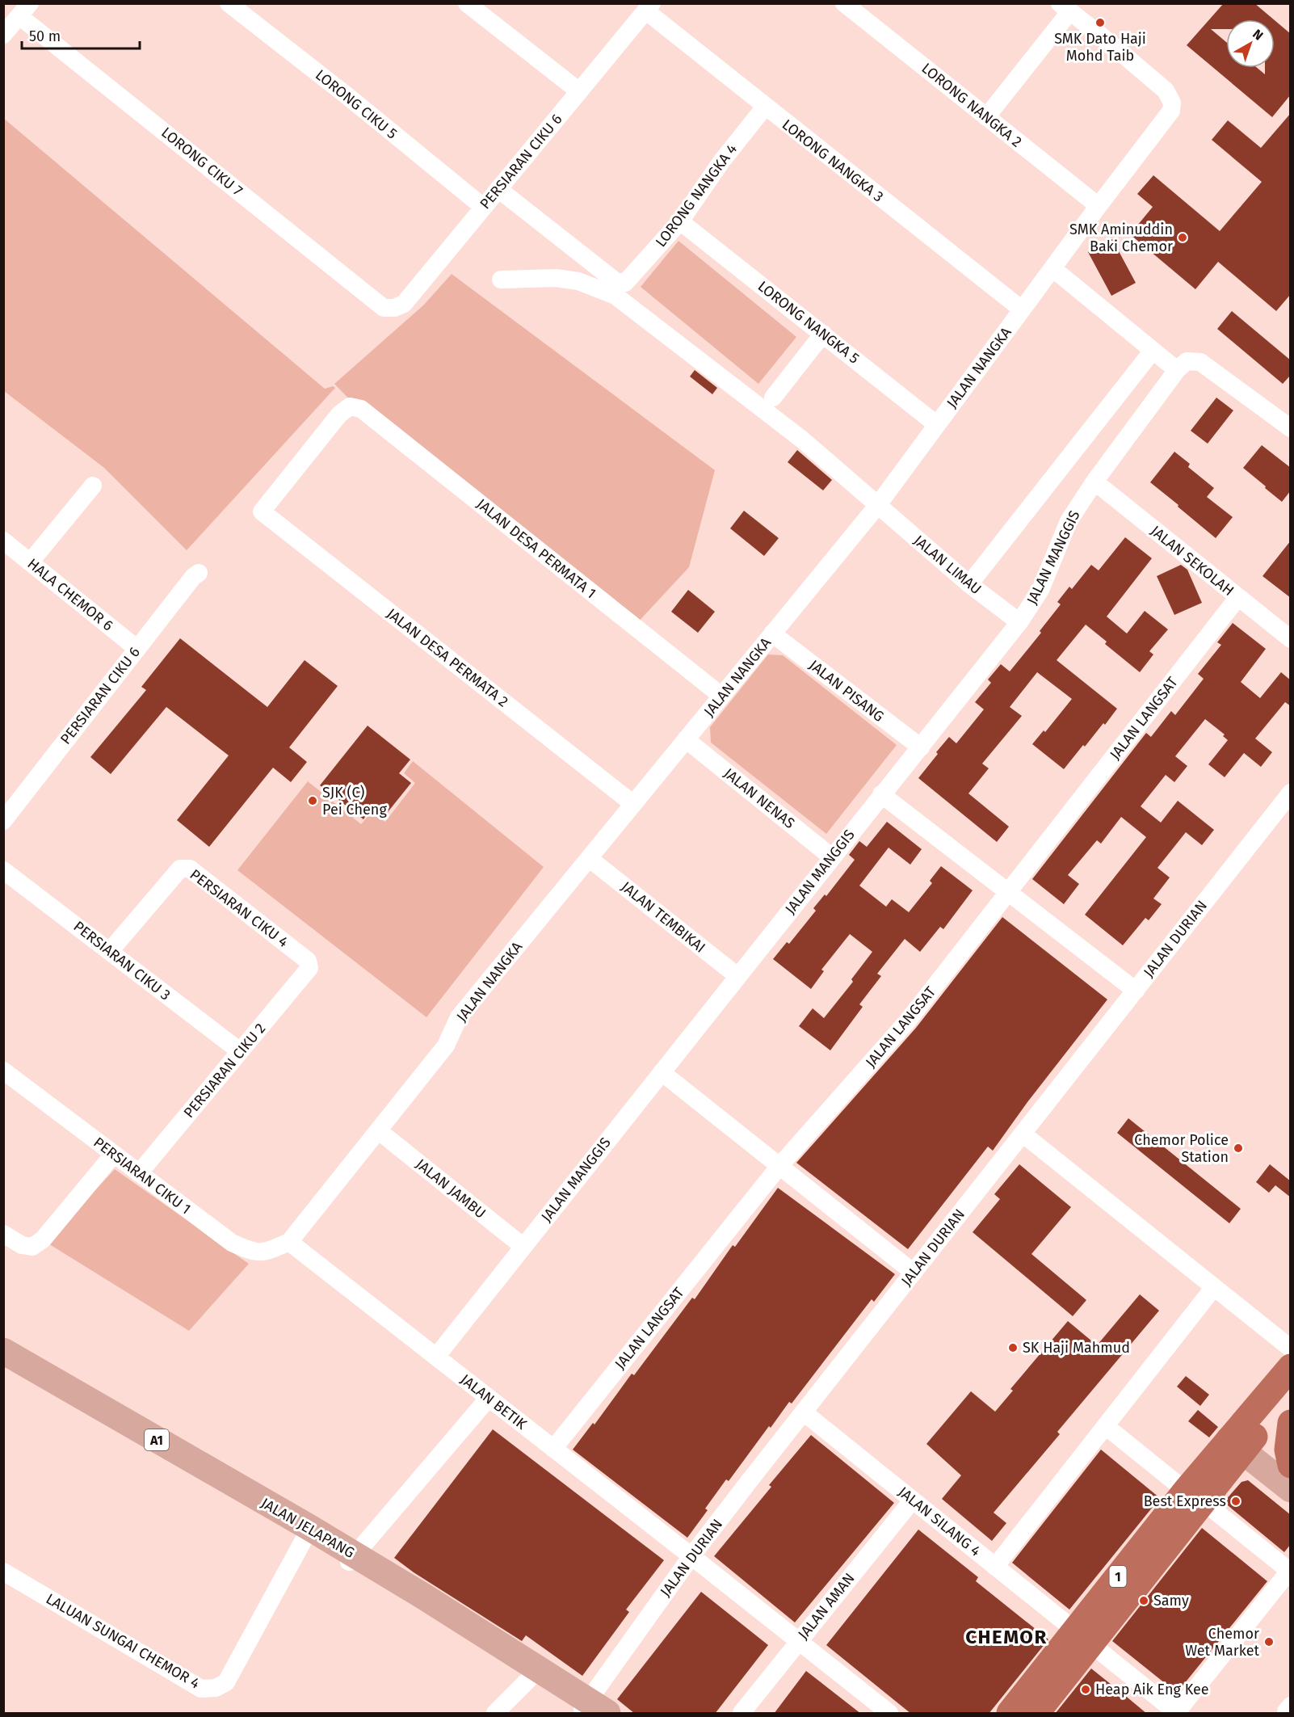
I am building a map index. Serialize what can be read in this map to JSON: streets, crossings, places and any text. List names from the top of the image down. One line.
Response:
{"streets":{"highway":["1"],"main road":["A1","JALAN JELAPANG"],"street":["LORONG CIKU 5","LORONG NANGKA 2","LORONG NANGKA 3","LORONG CIKU 7","PERSIARAN CIKU 6","LORONG NANGKA 4","LORONG NANGKA 5","JALAN NANGKA","JALAN DESA PERMATA 1","JALAN MANGGIS","JALAN SEKOLAH","JALAN LIMAU","HALA CHEMOR 6","JALAN DESA PERMATA 2","JALAN PISANG","JALAN LANGSAT","JALAN NENAS","PERSIARAN CIKU 4","JALAN TEMBIKAI","JALAN DURIAN","PERSIARAN CIKU 3","PERSIARAN CIKU 2","PERSIARAN CIKU 1","JALAN JAMBU","JALAN BETIK","JALAN SILANG 4","JALAN AMAN","LALUAN SUNGAI CHEMOR 4"]},"crossings":[["LORONG CIKU 5","PERSIARAN CIKU 6"],["LORONG NANGKA 2","JALAN NANGKA"],["LORONG NANGKA 3","PERSIARAN CIKU 6"],["LORONG NANGKA 3","LORONG NANGKA 4"],["LORONG NANGKA 3","JALAN NANGKA"],["LORONG CIKU 7","PERSIARAN CIKU 6"],["PERSIARAN CIKU 6","LORONG NANGKA 4"],["PERSIARAN CIKU 6","HALA CHEMOR 6"],["LORONG NANGKA 4","LORONG NANGKA 5"],["LORONG NANGKA 5","JALAN NANGKA"],["JALAN NANGKA","JALAN DESA PERMATA 1"],["JALAN NANGKA","JALAN LIMAU"],["JALAN NANGKA","JALAN DESA PERMATA 2"],["JALAN NANGKA","JALAN PISANG"],["JALAN NANGKA","JALAN NENAS"],["JALAN NANGKA","JALAN TEMBIKAI"],["JALAN NANGKA","PERSIARAN CIKU 1"],["JALAN NANGKA","JALAN JAMBU"],["JALAN NANGKA","JALAN BETIK"],["JALAN DESA PERMATA 1","JALAN DESA PERMATA 2"],["JALAN MANGGIS","JALAN SEKOLAH"],["JALAN MANGGIS","JALAN LIMAU"],["JALAN MANGGIS","JALAN PISANG"],["JALAN MANGGIS","JALAN NENAS"],["JALAN MANGGIS","JALAN TEMBIKAI"],["JALAN MANGGIS","JALAN JAMBU"],["JALAN MANGGIS","JALAN BETIK"],["JALAN SEKOLAH","JALAN LANGSAT"],["JALAN LANGSAT","JALAN BETIK"],["PERSIARAN CIKU 4","PERSIARAN CIKU 3"],["PERSIARAN CIKU 4","PERSIARAN CIKU 2"],["JALAN DURIAN","JALAN BETIK"],["JALAN DURIAN","JALAN SILANG 4"],["JALAN DURIAN","JALAN JELAPANG"],["PERSIARAN CIKU 3","PERSIARAN CIKU 2"],["PERSIARAN CIKU 2","PERSIARAN CIKU 1"],["PERSIARAN CIKU 1","JALAN BETIK"],["JALAN BETIK","JALAN AMAN"],["JALAN SILANG 4","1"],["JALAN SILANG 4","JALAN AMAN"],["JALAN JELAPANG","LALUAN SUNGAI CHEMOR 4"]],"districts":["CHEMOR"],"places":["SMK Dato Haji Mohd Taib","SMK Aminuddin Baki Chemor","SJK (C) Pei Cheng","Chemor Police Station","SK Haji Mahmud","Best Express","Samy","Chemor Wet Market","Heap Aik Eng Kee"],"scale_bar":"50 m","north":"top right"}
